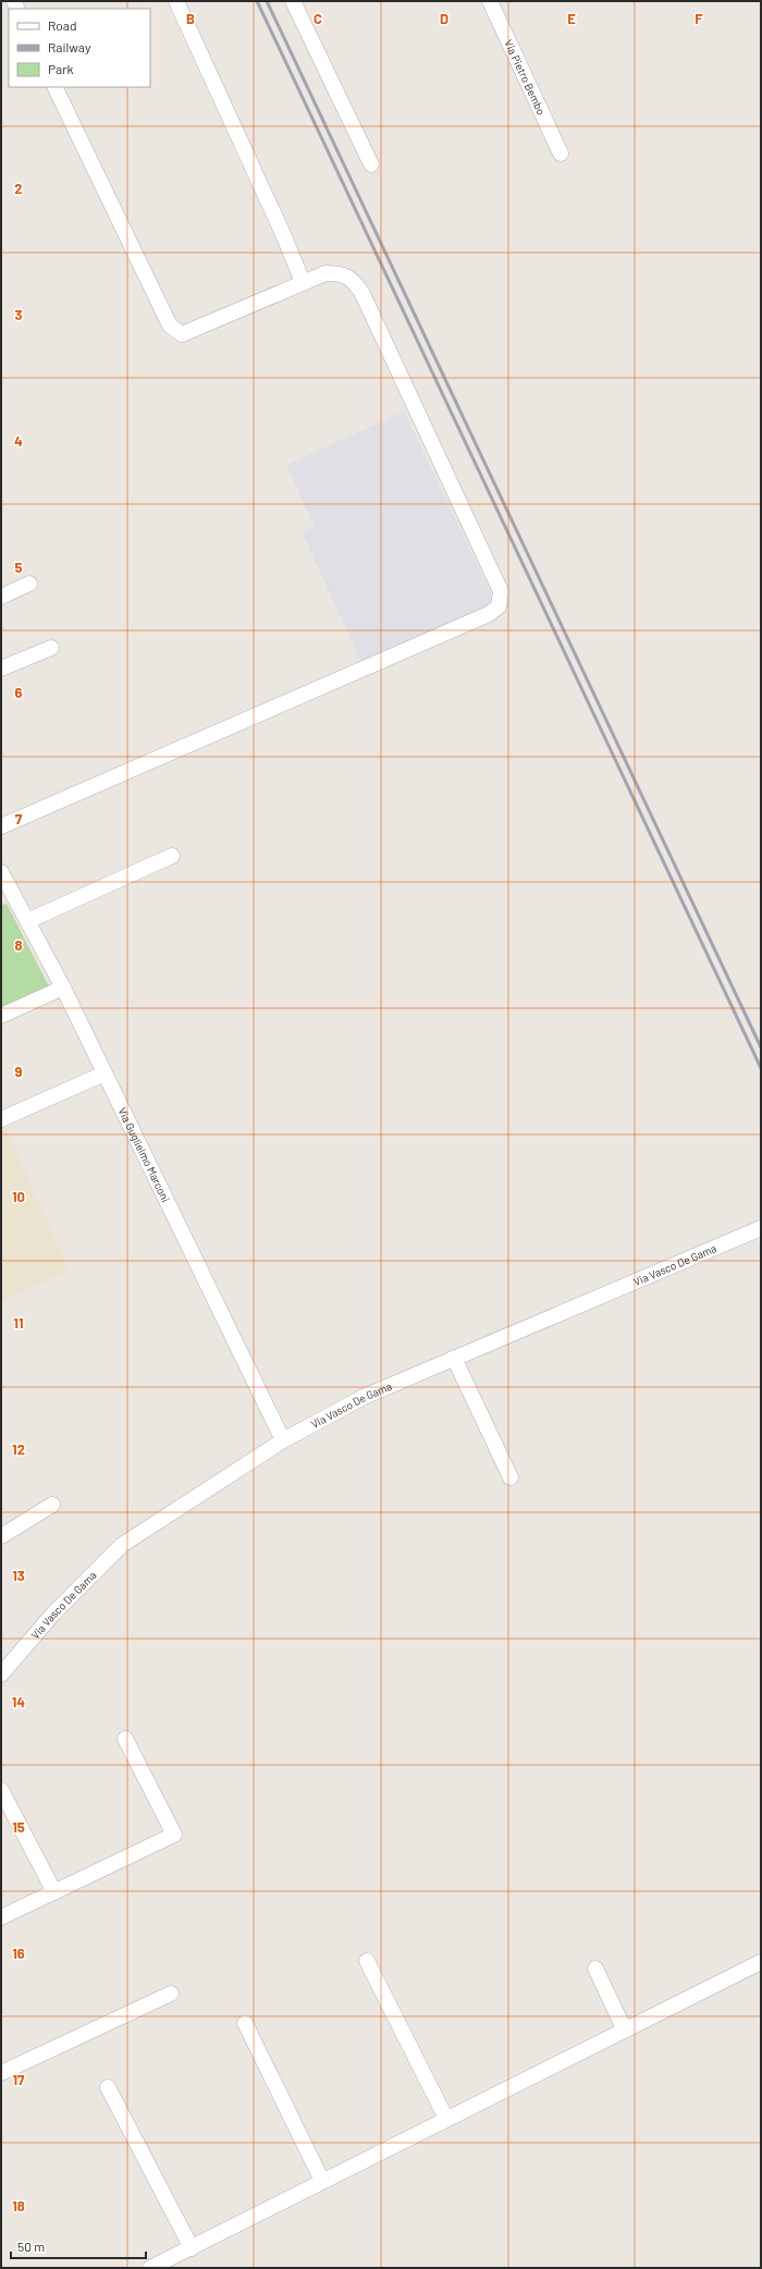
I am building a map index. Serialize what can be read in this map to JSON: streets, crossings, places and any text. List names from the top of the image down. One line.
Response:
{"streets":{"street":["Via Pietro Bembo","Via Guglielmo Marconi","Via Vasco De Gama"]},"crossings":[["Via Guglielmo Marconi","Via Vasco De Gama"]],"legend":["Road","Railway","Park"],"scale_bar":"50 m","grid":{"columns":["B","C","D","E","F"],"rows":["2","3","4","5","6","7","8","9","10","11","12","13","14","15","16","17","18"]}}
